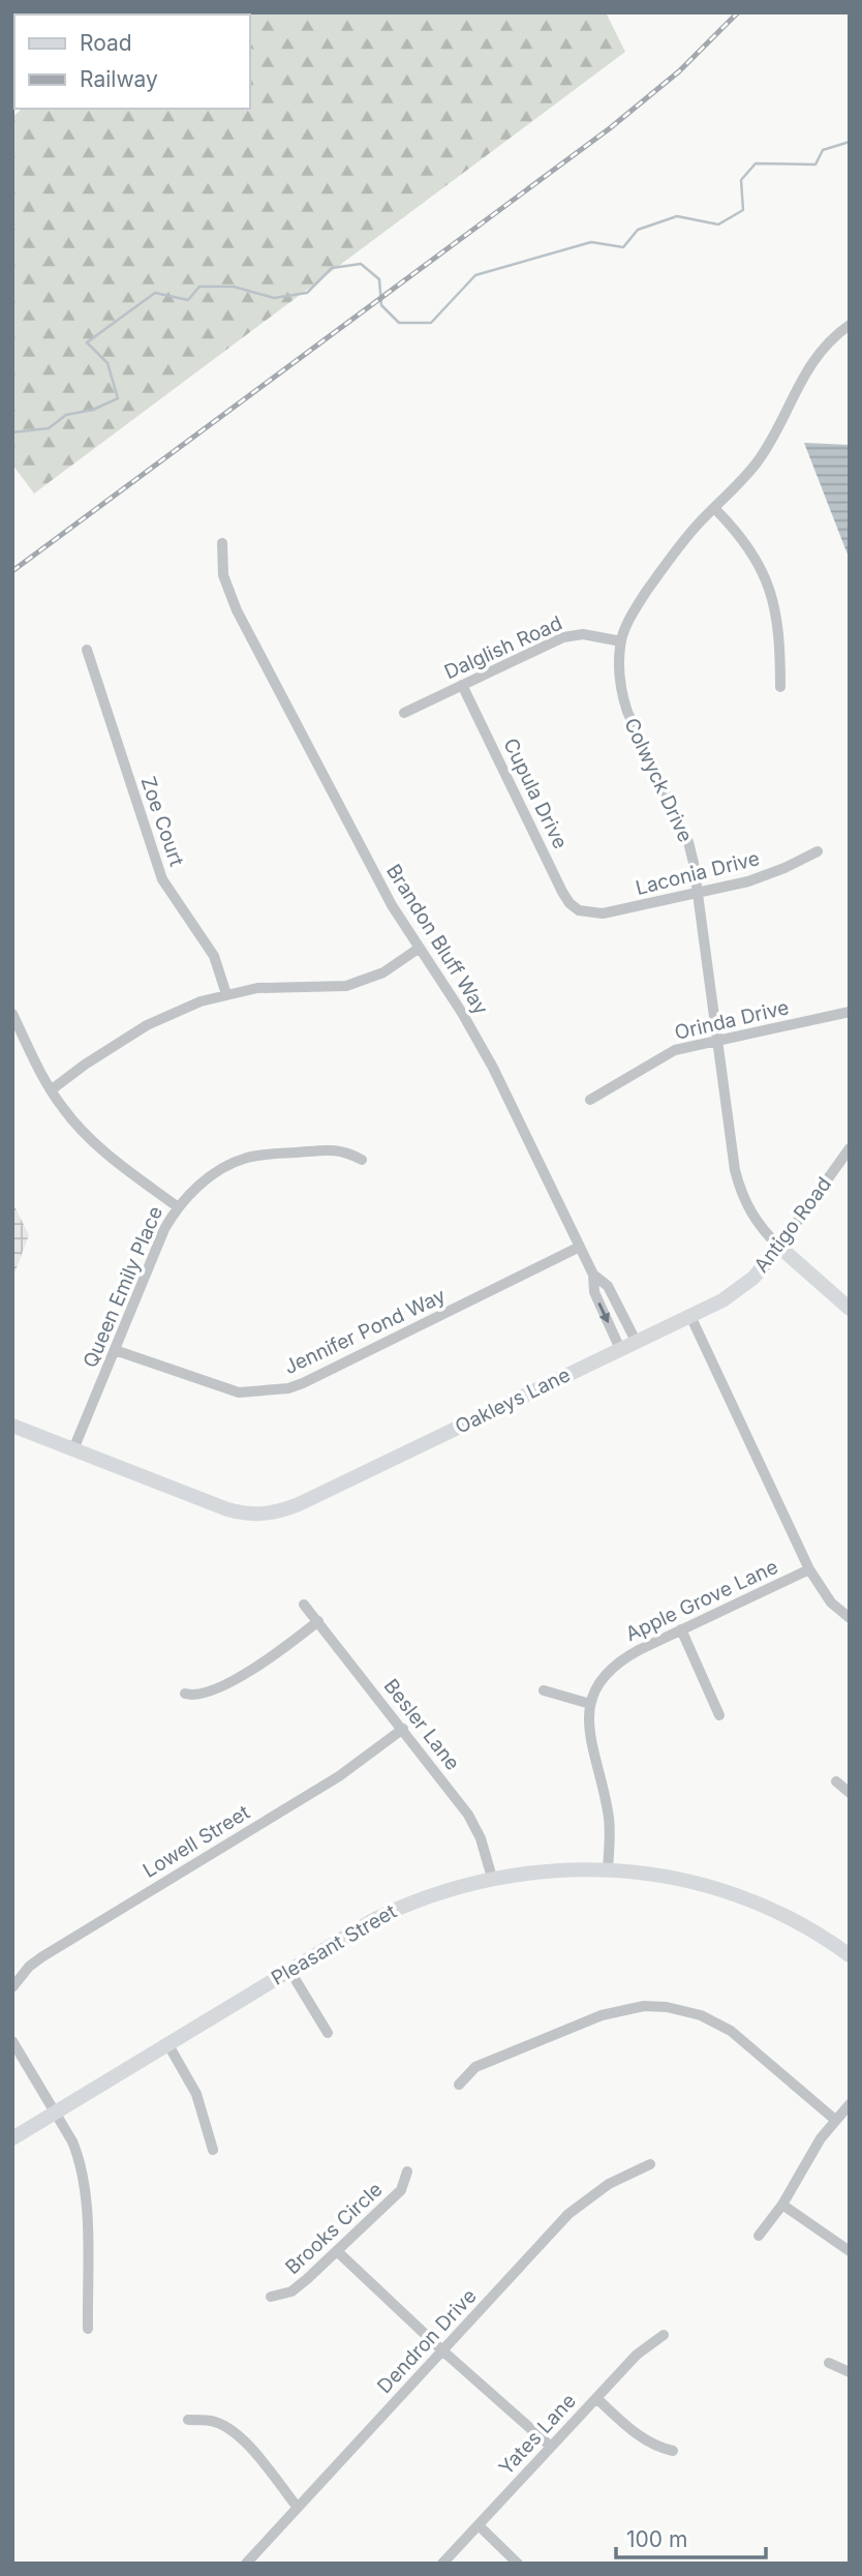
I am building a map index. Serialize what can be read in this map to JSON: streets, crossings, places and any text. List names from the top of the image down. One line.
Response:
{"streets":{"street":["Dalglish Road","Colwyck Drive","Cupula Drive","Zoe Court","Laconia Drive","Brandon Bluff Way","Orinda Drive","Antigo Road","Queen Emily Place","Jennifer Pond Way","Oakleys Lane","Apple Grove Lane","Besler Lane","Lowell Street","Pleasant Street","Brooks Circle","Dendron Drive","Yates Lane"]},"crossings":[["Dalglish Road","Colwyck Drive"],["Dalglish Road","Cupula Drive"],["Colwyck Drive","Laconia Drive"],["Colwyck Drive","Orinda Drive"],["Colwyck Drive","Antigo Road"],["Cupula Drive","Laconia Drive"],["Brandon Bluff Way","Jennifer Pond Way"],["Brandon Bluff Way","Oakleys Lane"],["Antigo Road","Oakleys Lane"],["Queen Emily Place","Jennifer Pond Way"],["Queen Emily Place","Oakleys Lane"],["Apple Grove Lane","Pleasant Street"],["Besler Lane","Lowell Street"],["Besler Lane","Pleasant Street"]],"legend":["Road","Railway"],"scale_bar":"100 m"}
